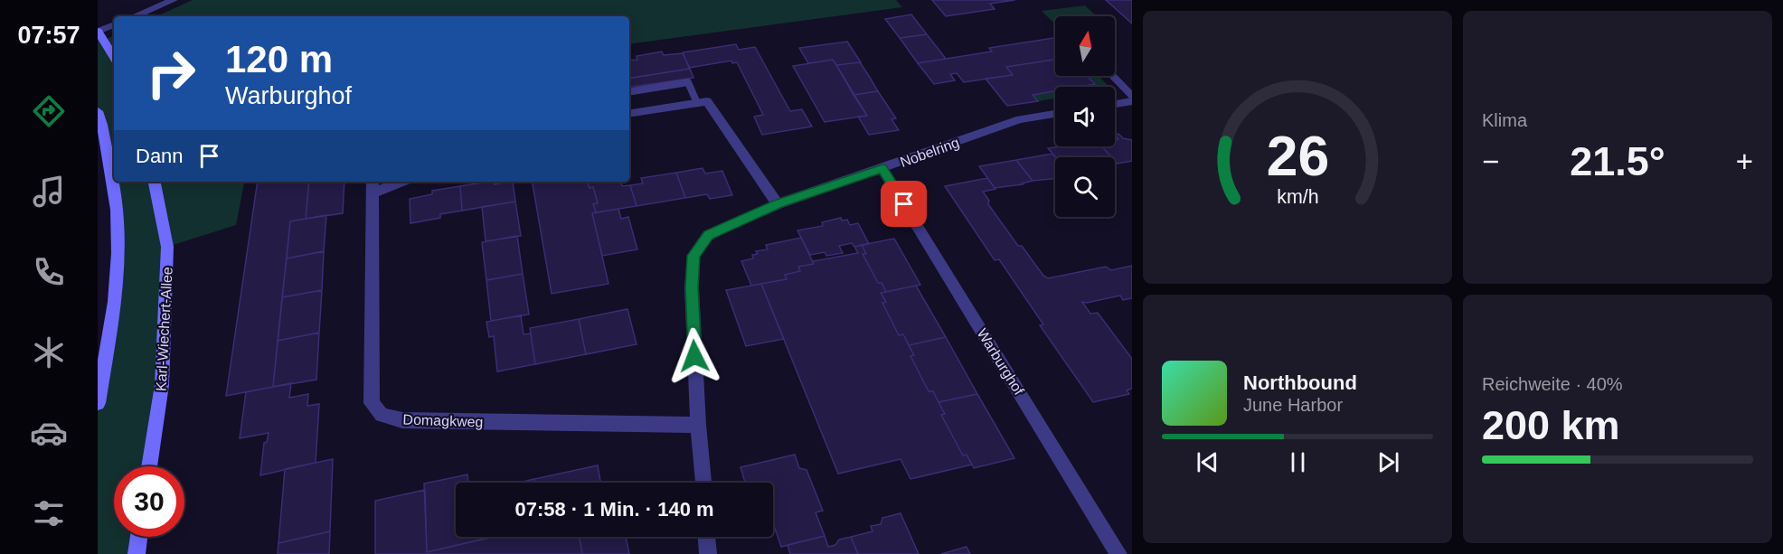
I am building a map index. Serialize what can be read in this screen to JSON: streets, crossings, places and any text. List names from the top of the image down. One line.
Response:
{"streets":{"main road":["Karl-Wiechert-Allee"],"street":["Nobelring","Warburghof","Domagkweg"]},"crossings":[["Nobelring","Warburghof"],["Nobelring","Domagkweg"]],"north":"top","page":{"tabs":"07:57","tile":["Klima",["Reichweite · 40%","200 km"]],"turn":["120 m","Warburghof"],"then":"Dann","heat":["−","21.5°","+"],"song":["Northbound","June Harbor"],"limit":"30","trip":"07:58 · 1 Min. · 140 m","gauge":["26","km/h"]}}
